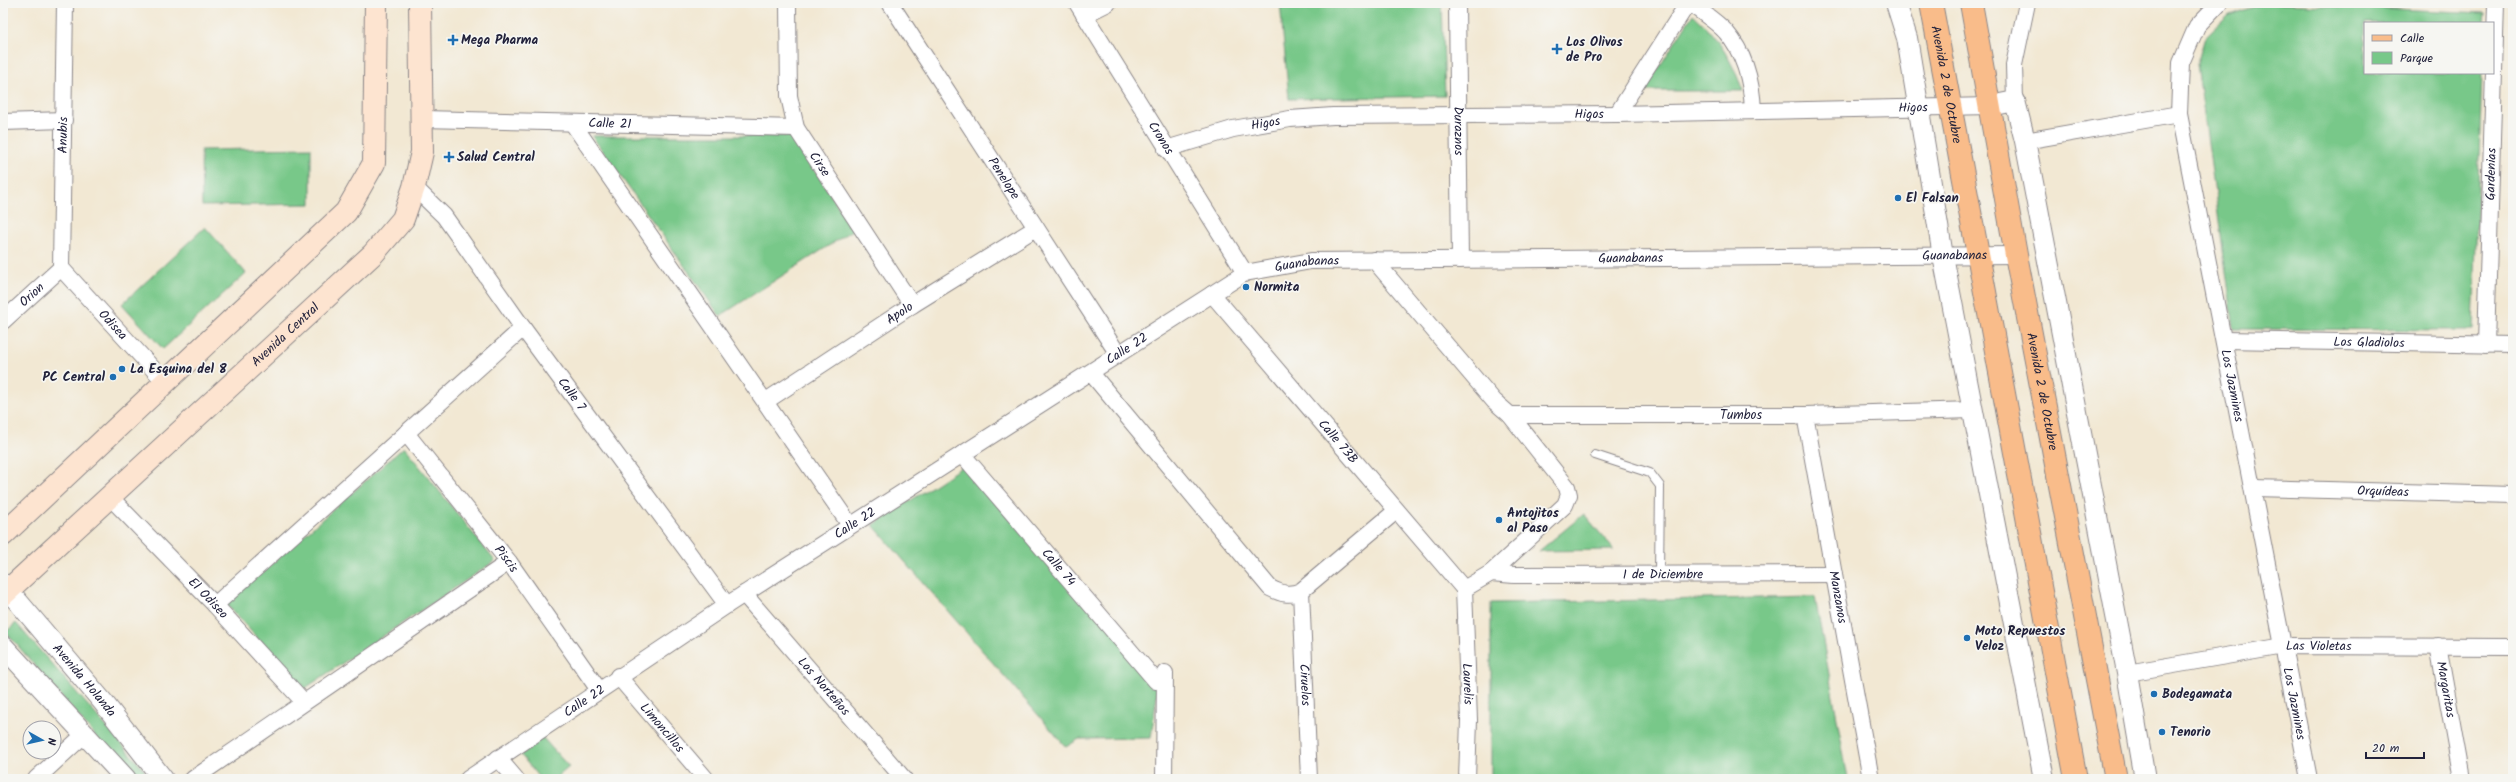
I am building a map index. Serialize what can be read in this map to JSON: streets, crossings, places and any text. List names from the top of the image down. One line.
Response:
{"streets":{"main road":["Avenida 2 de Octubre","Avenida Central"],"street":["Higos","Calle 21","Duraznos","Anubis","Cronos","Cirse","Gardenias","Penelope","Guanabanas","Orion","Apolo","Odisea","Los Gladiolos","Calle 22","Los Jazmines","Calle 7","Tumbos","Calle 73B","Orquídeas","Piscis","Calle 74","1 de Diciembre","Manzanos","El Odiseo","Las Violetas","Avenida Holanda","Laurelis","Ciruelos","Los Norteños","Margaritas","Limoncillos"]},"crossings":[["Avenida 2 de Octubre","Higos"],["Avenida 2 de Octubre","Guanabanas"],["Higos","Duraznos"],["Higos","Cronos"],["Calle 21","Cirse"],["Calle 21","Avenida Central"],["Duraznos","Guanabanas"],["Anubis","Orion"],["Anubis","Odisea"],["Cronos","Guanabanas"],["Cronos","Calle 22"],["Cirse","Apolo"],["Gardenias","Los Gladiolos"],["Penelope","Apolo"],["Penelope","Calle 22"],["Guanabanas","Calle 22"],["Orion","Odisea"],["Avenida Central","Calle 7"],["Avenida Central","El Odiseo"],["Avenida Central","Avenida Holanda"],["Los Gladiolos","Los Jazmines"],["Calle 22","Calle 7"],["Calle 22","Calle 73B"],["Calle 22","Piscis"],["Calle 22","Calle 74"],["Calle 22","Los Norteños"],["Calle 22","Limoncillos"],["Los Jazmines","Orquídeas"],["Los Jazmines","Las Violetas"],["Tumbos","Manzanos"],["Calle 73B","Laurelis"],["1 de Diciembre","Manzanos"],["Las Violetas","Margaritas"]],"places":{"health":["Mega Pharma","Los Olivos de Pro","Salud Central"],"other":["El Falsan","Normita","La Esquina del 8","PC Central","Antojitos al Paso","Moto Repuestos Veloz","Bodegamata","Tenorio"]},"legend":["Calle","Parque"],"scale_bar":"20 m","north":"right"}
